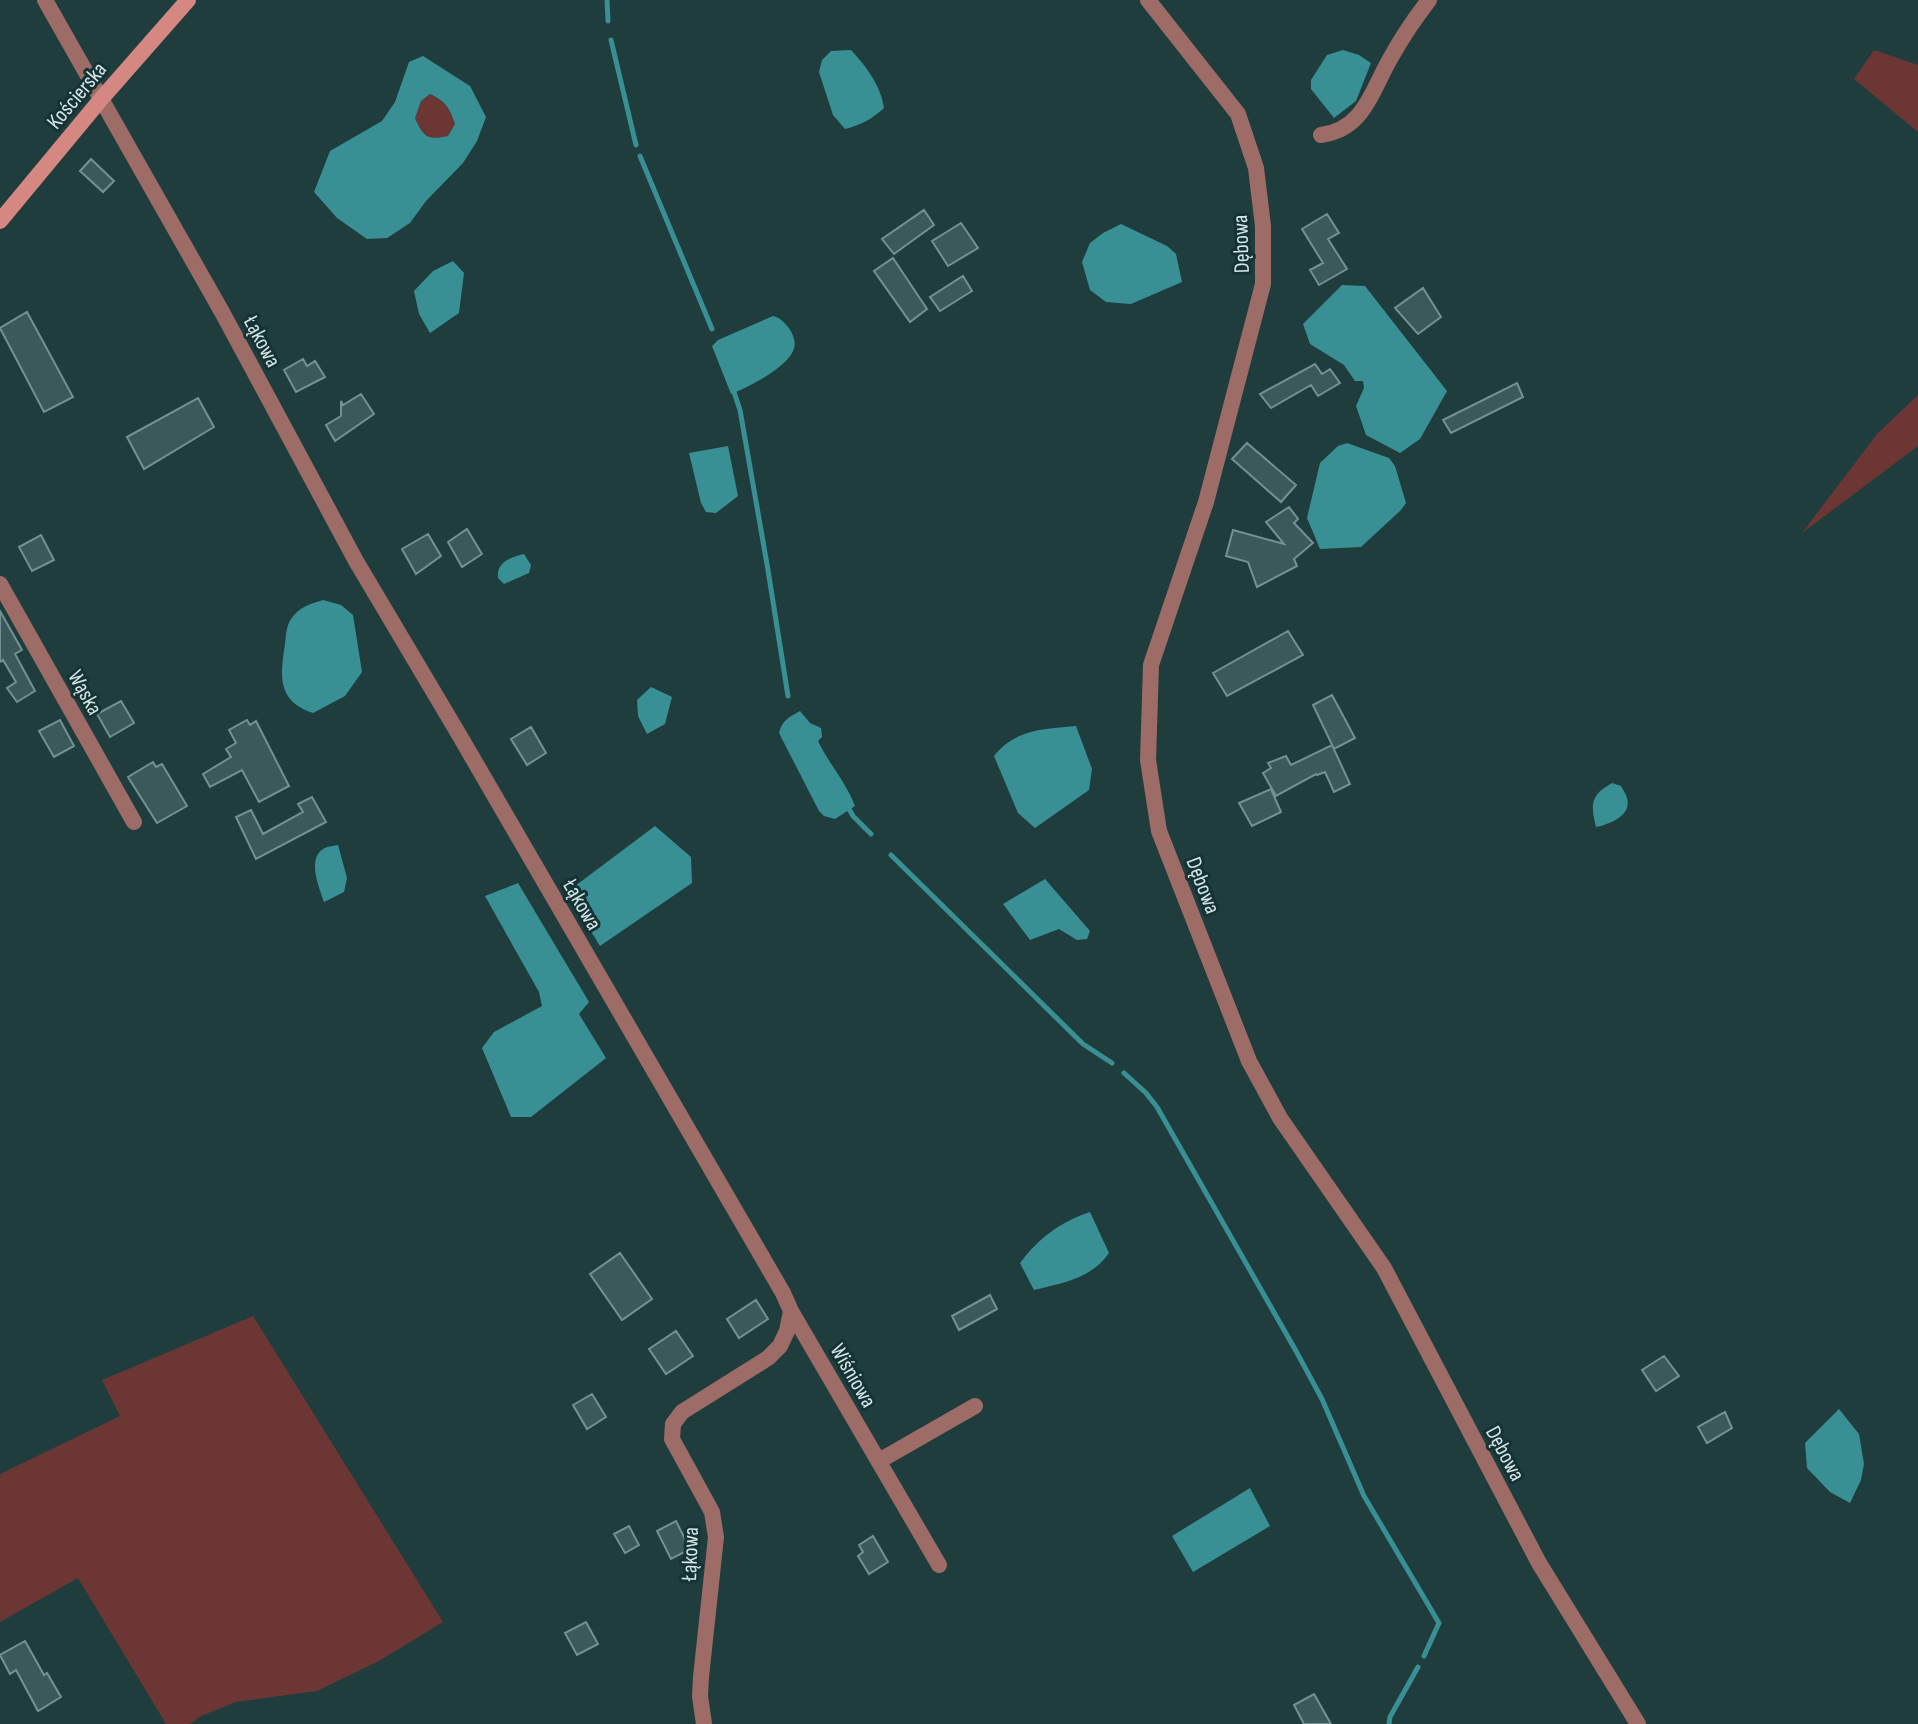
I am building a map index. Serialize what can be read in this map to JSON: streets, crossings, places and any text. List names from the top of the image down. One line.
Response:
{"streets":{"main road":["Kościerska"],"street":["Dębowa","Łąkowa","Wąska","Wiśniowa"]},"crossings":[["Kościerska","Łąkowa"],["Łąkowa","Wiśniowa"]]}
